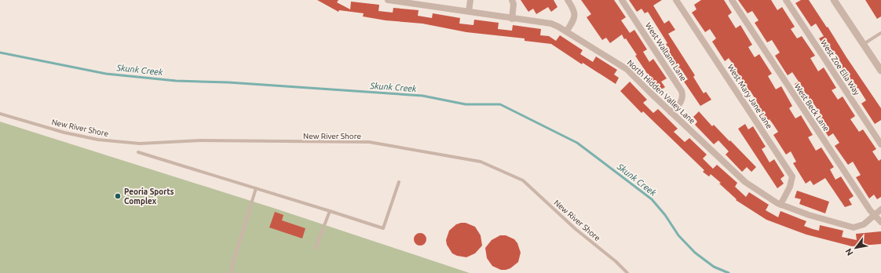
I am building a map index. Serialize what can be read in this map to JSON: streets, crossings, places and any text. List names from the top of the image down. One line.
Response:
{"streets":{"street":["West Waltann Lane","West Zoe Ella Way","North Hidden Valley Lane","West Mary Jane Lane","West Beck Lane"],"lane":["New River Shore"]},"crossings":[["West Waltann Lane","North Hidden Valley Lane"],["North Hidden Valley Lane","West Mary Jane Lane"],["North Hidden Valley Lane","West Beck Lane"]],"water":["Skunk Creek"],"places":["Peoria Sports Complex"],"north":"bottom left"}
